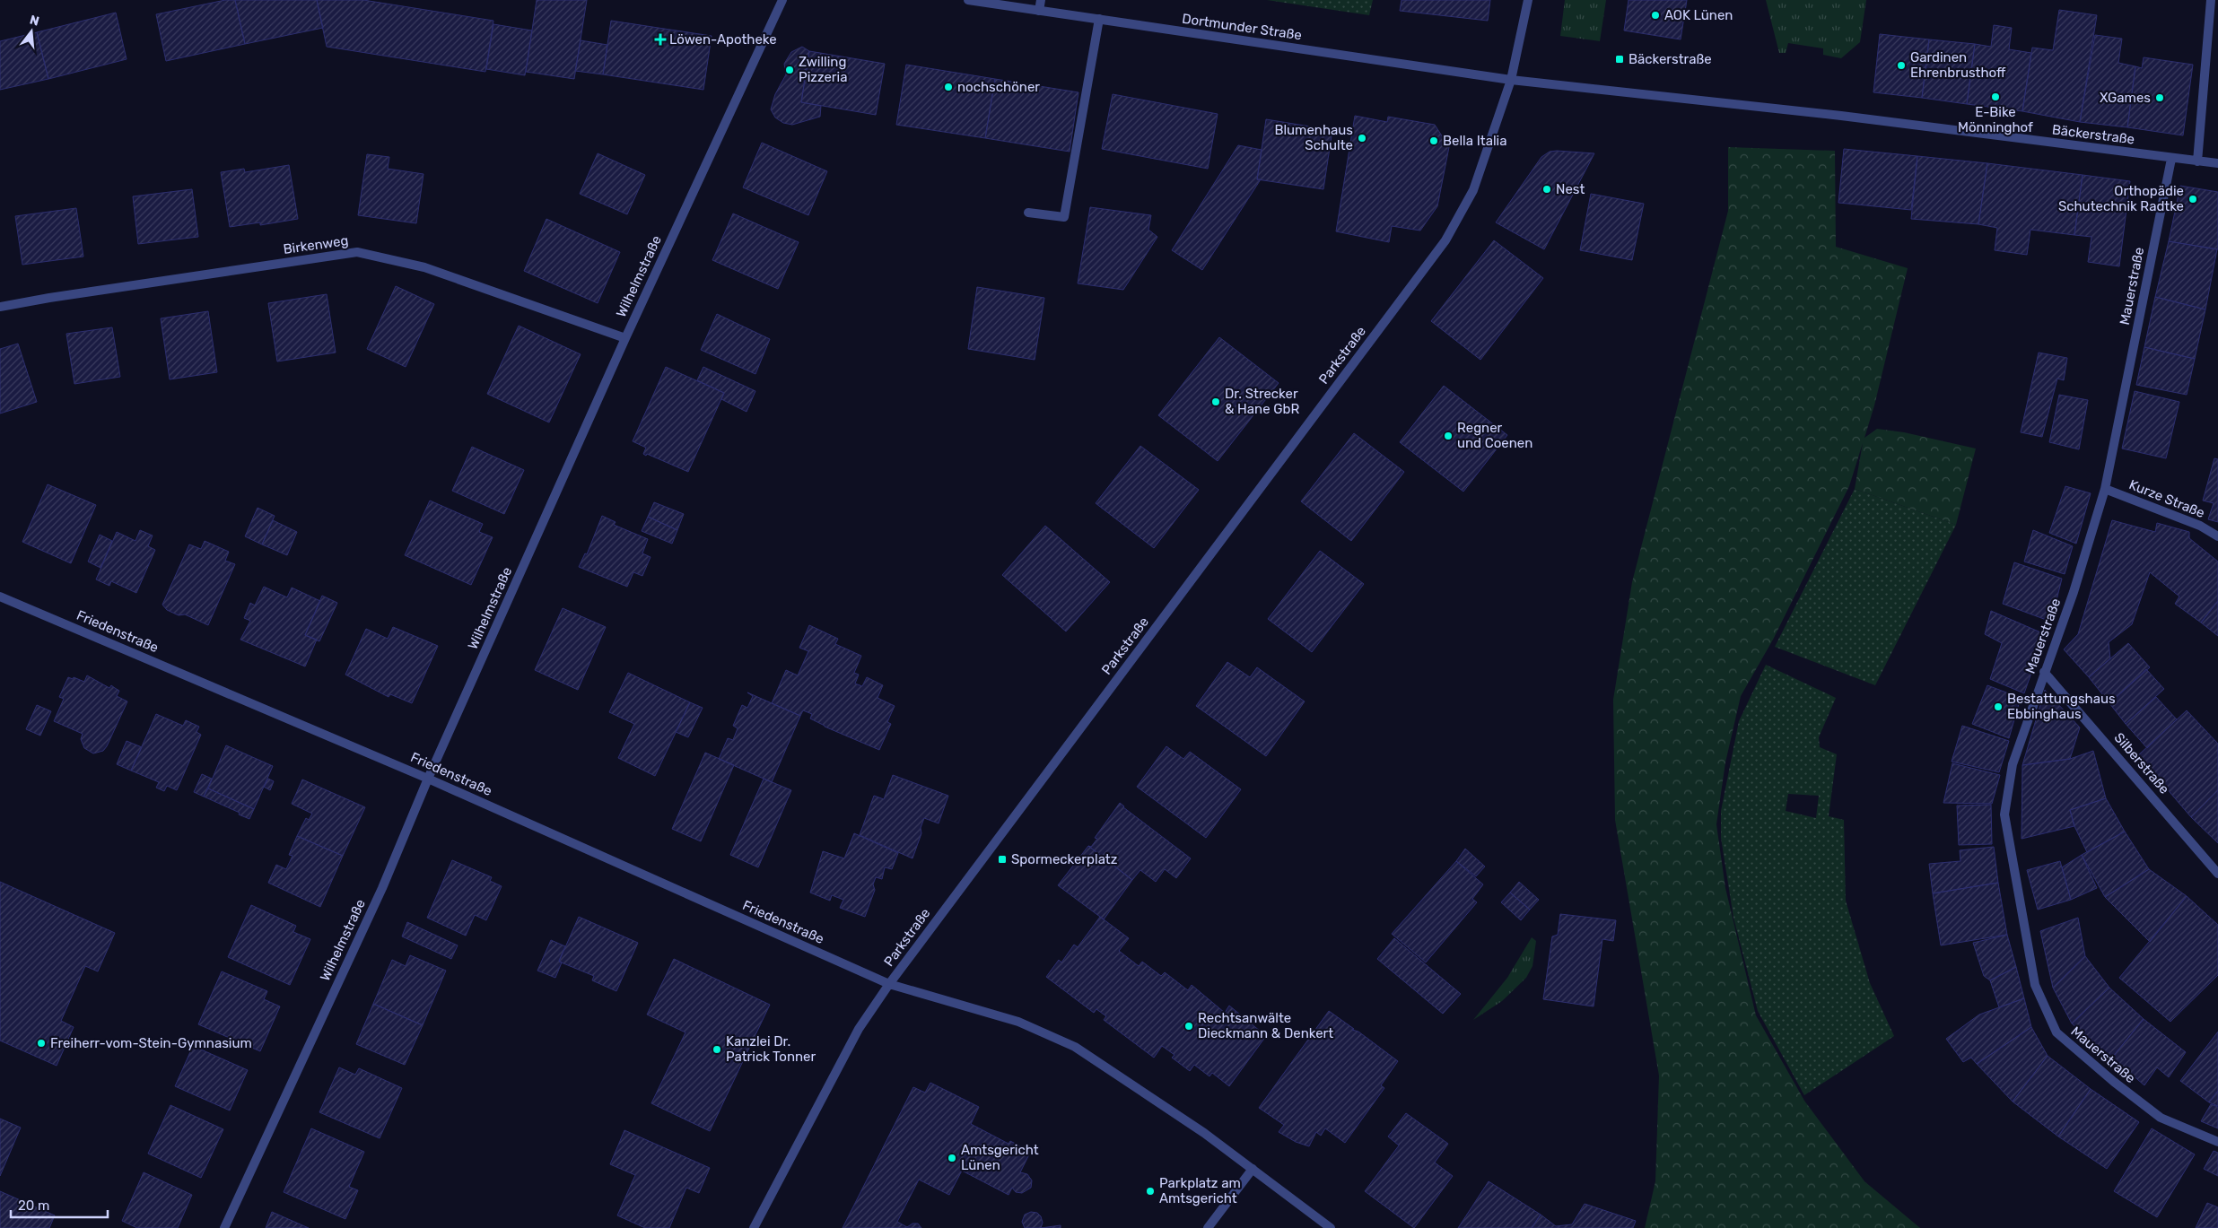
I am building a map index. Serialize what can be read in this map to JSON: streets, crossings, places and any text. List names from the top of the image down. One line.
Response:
{"streets":{"street":["Dortmunder Straße","Bäckerstraße","Birkenweg","Wilhelmstraße","Mauerstraße","Parkstraße","Kurze Straße","Friedenstraße","Silberstraße"]},"crossings":[["Dortmunder Straße","Bäckerstraße"],["Dortmunder Straße","Parkstraße"],["Bäckerstraße","Mauerstraße"],["Bäckerstraße","Parkstraße"],["Birkenweg","Wilhelmstraße"],["Wilhelmstraße","Friedenstraße"],["Mauerstraße","Kurze Straße"],["Mauerstraße","Silberstraße"],["Parkstraße","Friedenstraße"]],"places":{"other":["AOK Lünen","Gardinen Ehrenbrusthoff","Zwilling Pizzeria","nochschöner","E-Bike Mönninghof","XGames","Blumenhaus Schulte","Bella Italia","Nest","Orthopädie Schutechnik Radtke","Dr. Strecker & Hane GbR","Regner und Coenen","Bestattungshaus Ebbinghaus","Rechtsanwälte Dieckmann & Denkert","Freiherr-vom-Stein-Gymnasium","Kanzlei Dr. Patrick Tonner","Amtsgericht Lünen","Parkplatz am Amtsgericht"],"health":["Löwen-Apotheke"],"transit":["Bäckerstraße","Spormeckerplatz"]},"scale_bar":"20 m","north":"top"}
